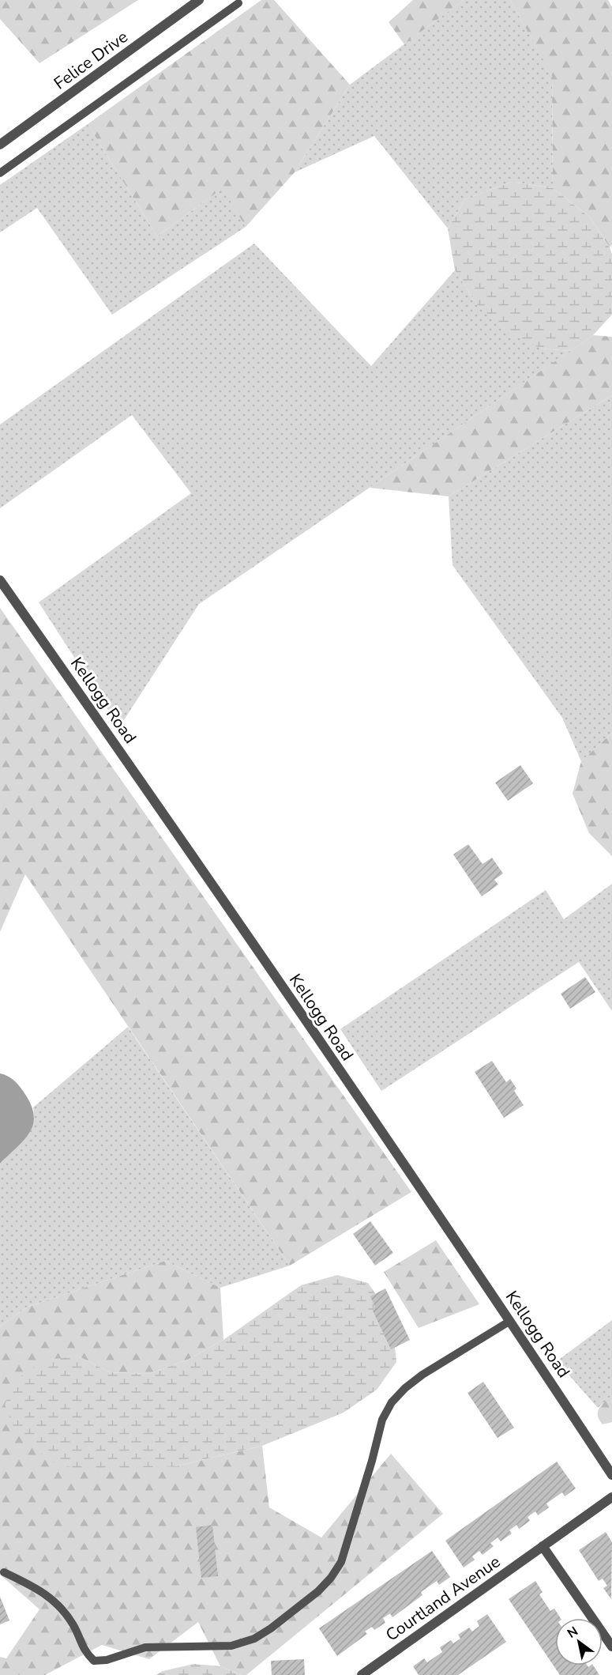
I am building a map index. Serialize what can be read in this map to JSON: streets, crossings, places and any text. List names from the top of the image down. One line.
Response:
{"streets":{"street":["Felice Drive","Kellogg Road","Courtland Avenue"]},"north":"top left"}
